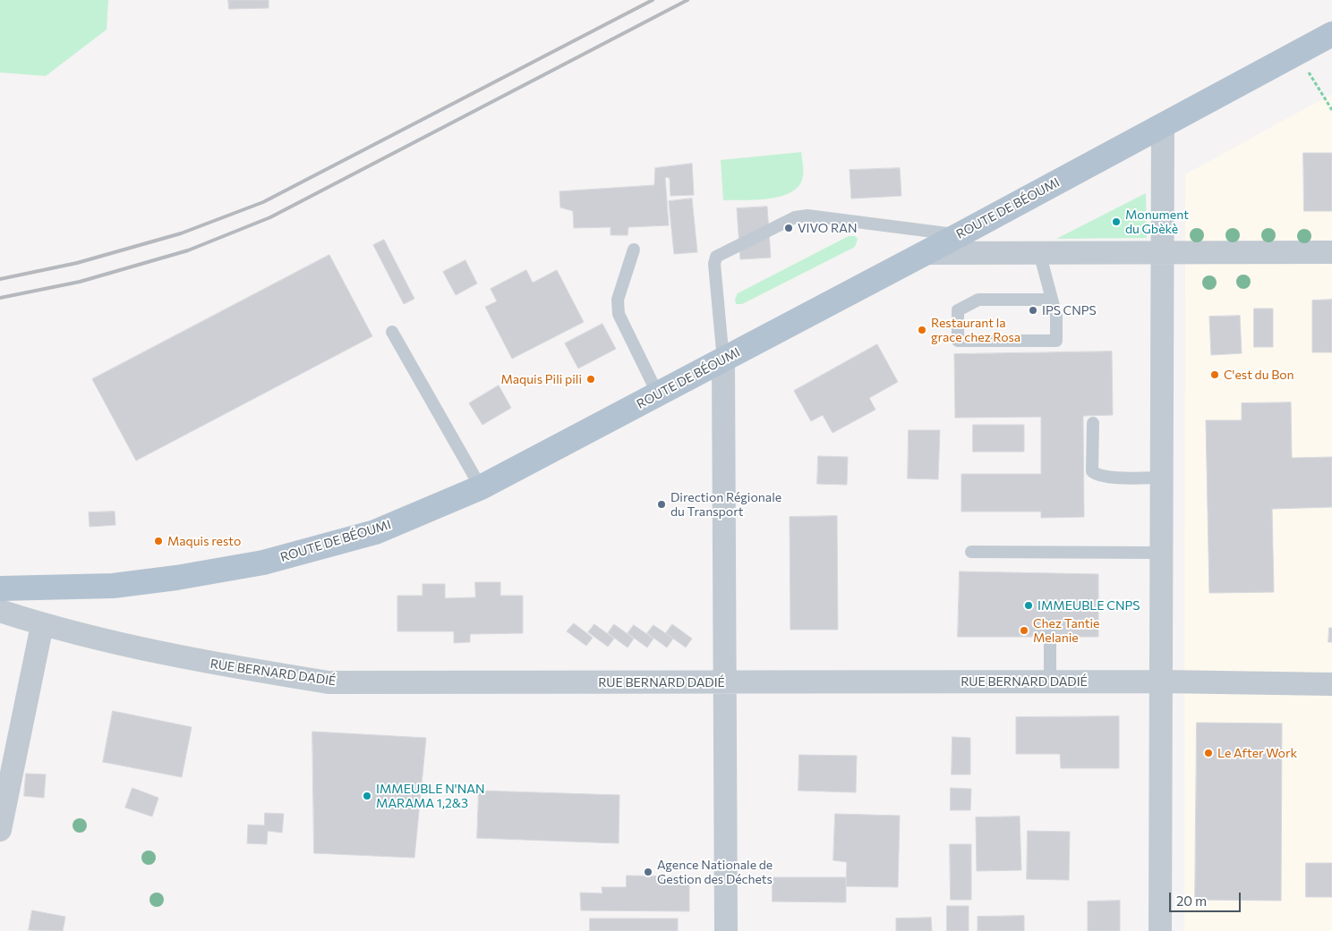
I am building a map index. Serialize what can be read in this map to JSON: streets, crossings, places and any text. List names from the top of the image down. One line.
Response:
{"streets":{"main road":["ROUTE DE BÉOUMI"],"street":["RUE BERNARD DADIÉ"]},"places":["Monument du Gbèkè","VIVO RAN","IPS CNPS","Restaurant la grace chez Rosa","C'est du Bon","Maquis Pili pili","Direction Régionale du Transport","Maquis resto","IMMEUBLE CNPS","Chez Tantie Melanie","Le After Work","IMMEUBLE N'NAN MARAMA 1,2&3","Agence Nationale de Gestion des Déchets"],"scale_bar":"20 m"}
